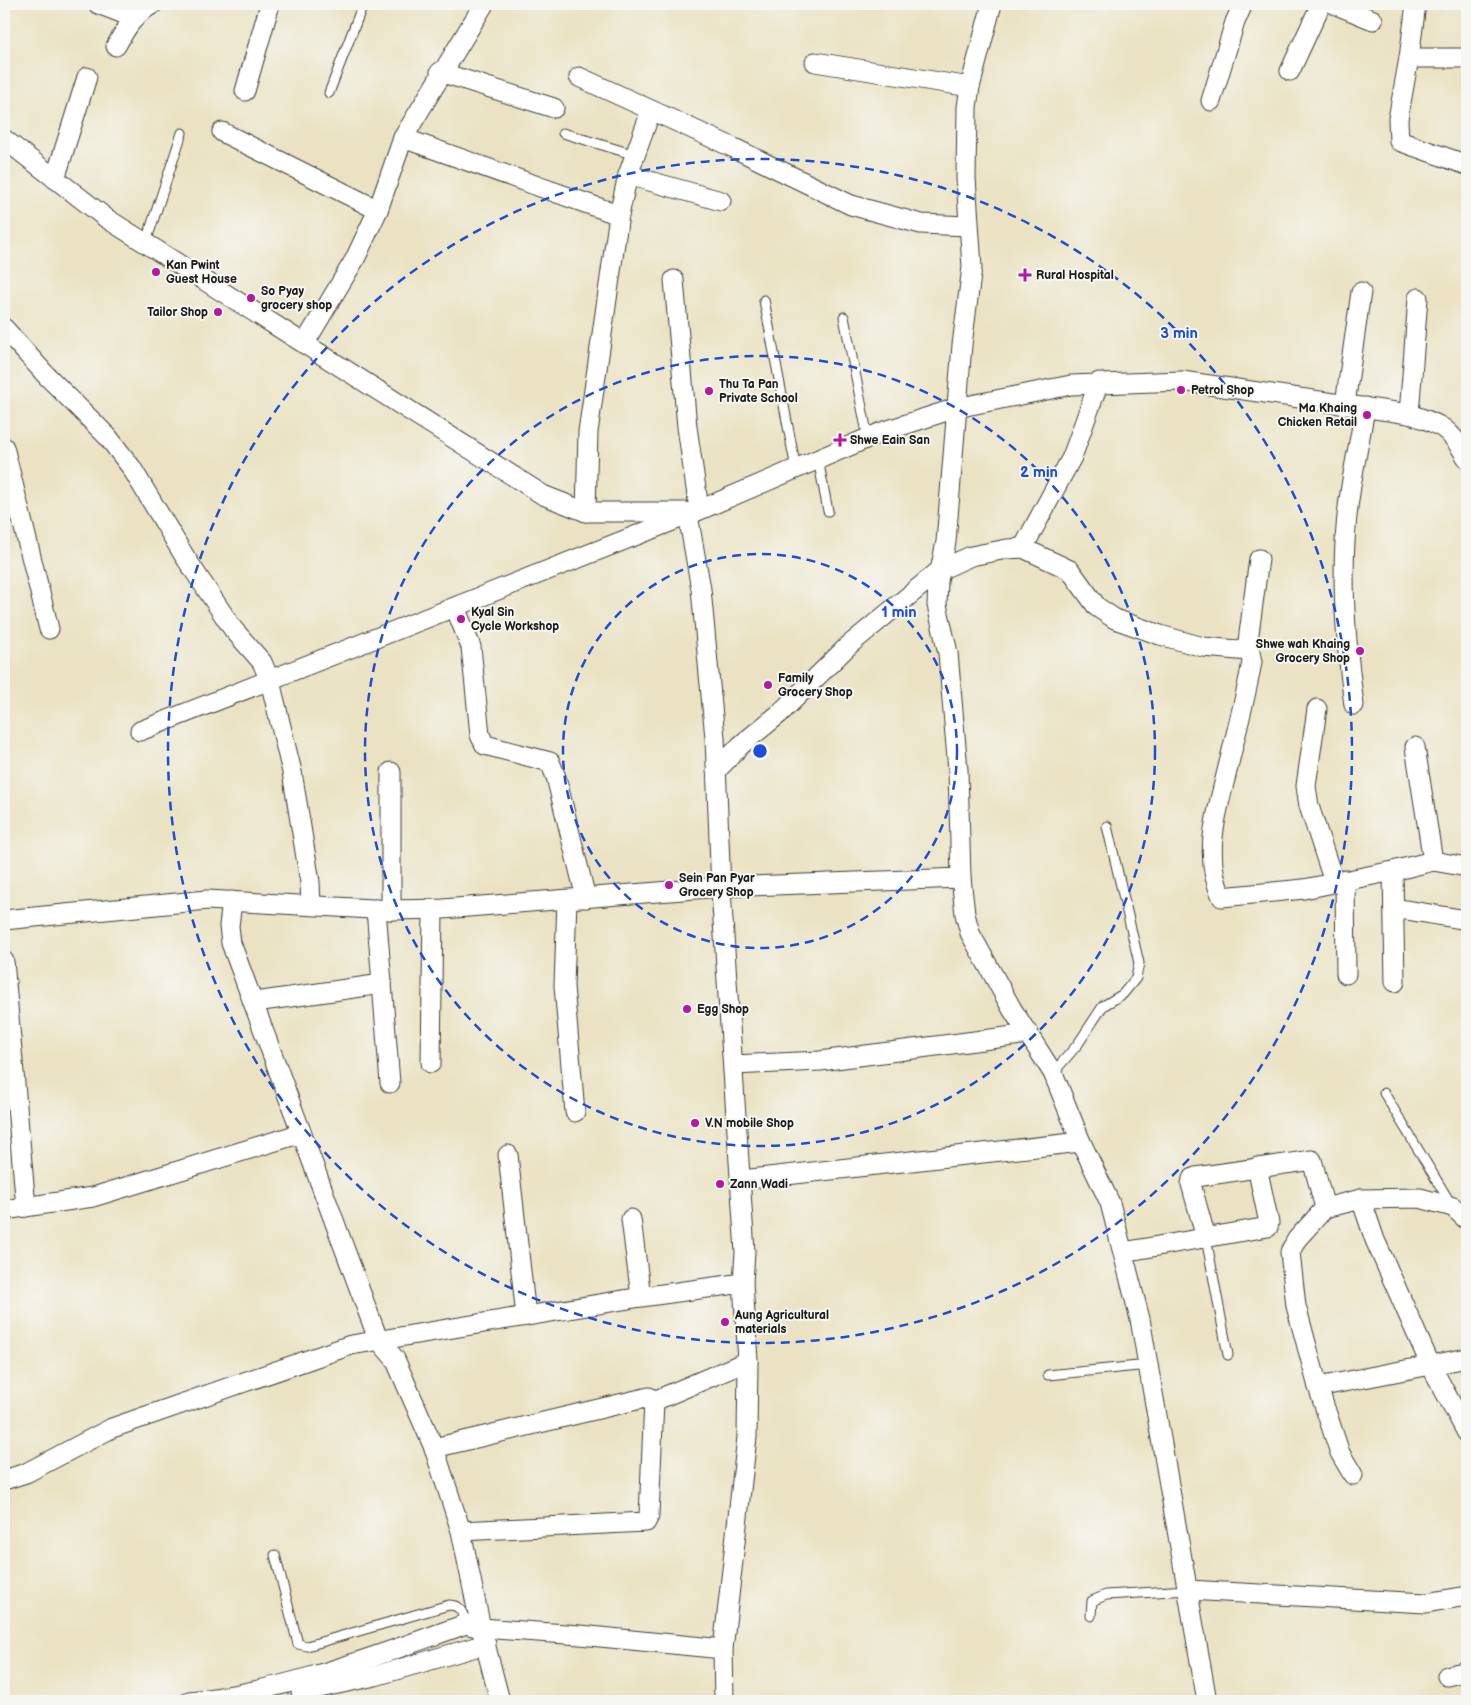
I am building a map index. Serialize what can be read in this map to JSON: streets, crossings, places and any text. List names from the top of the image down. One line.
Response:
{"places":{"other":["Kan Pwint Guest House","So Pyay grocery shop","Tailor Shop","Petrol Shop","Thu Ta Pan Private School","Ma Khaing Chicken Retail","Kyal Sin Cycle Workshop","Shwe wah Khaing Grocery Shop","Family Grocery Shop","Sein Pan Pyar Grocery Shop","Egg Shop","V.N mobile Shop","Zann Wadi","Aung Agricultural materials"],"health":["Rural Hospital","Shwe Eain San"]},"rings":["3 min","2 min","1 min"]}
